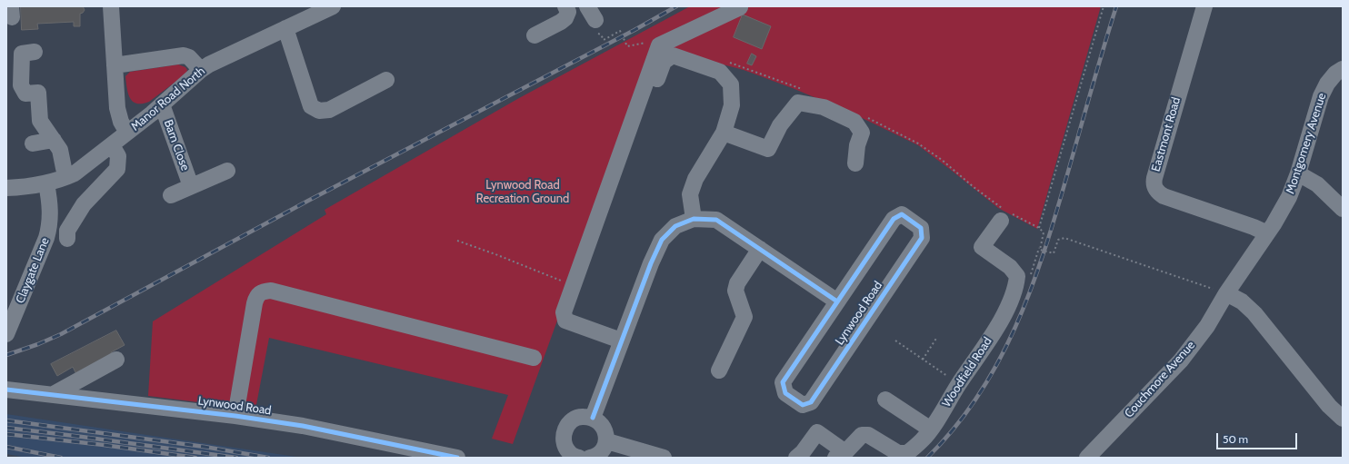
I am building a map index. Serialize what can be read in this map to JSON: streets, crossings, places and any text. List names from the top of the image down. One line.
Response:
{"streets":{"street":["Manor Road North","Eastmont Road","Montgomery Avenue","Barn Close","Claygate Lane","Lynwood Road","Woodfield Road","Couchmore Avenue"]},"crossings":[["Manor Road North","Barn Close"],["Manor Road North","Claygate Lane"],["Eastmont Road","Montgomery Avenue"],["Montgomery Avenue","Couchmore Avenue"]],"parks":["Lynwood Road Recreation Ground"],"scale_bar":"50 m"}
